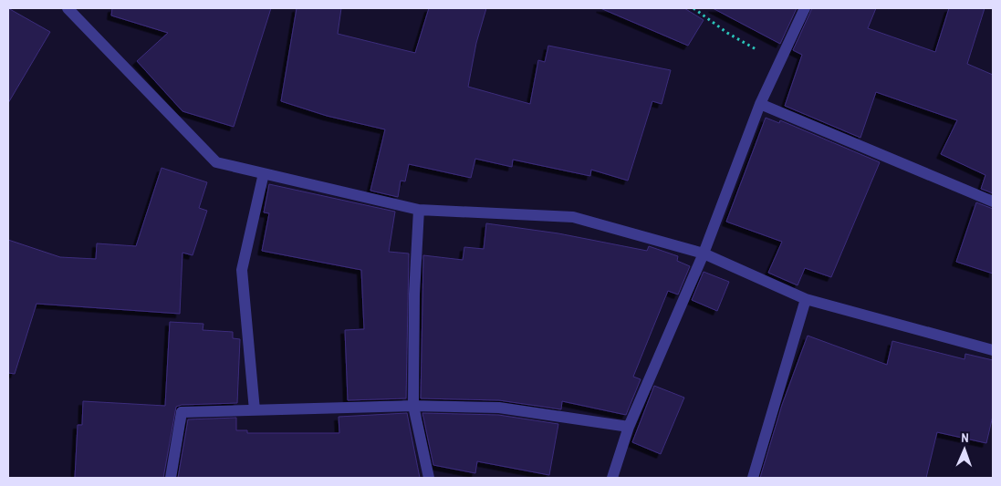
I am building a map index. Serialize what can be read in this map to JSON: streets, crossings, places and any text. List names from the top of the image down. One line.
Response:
{"north":"top"}
